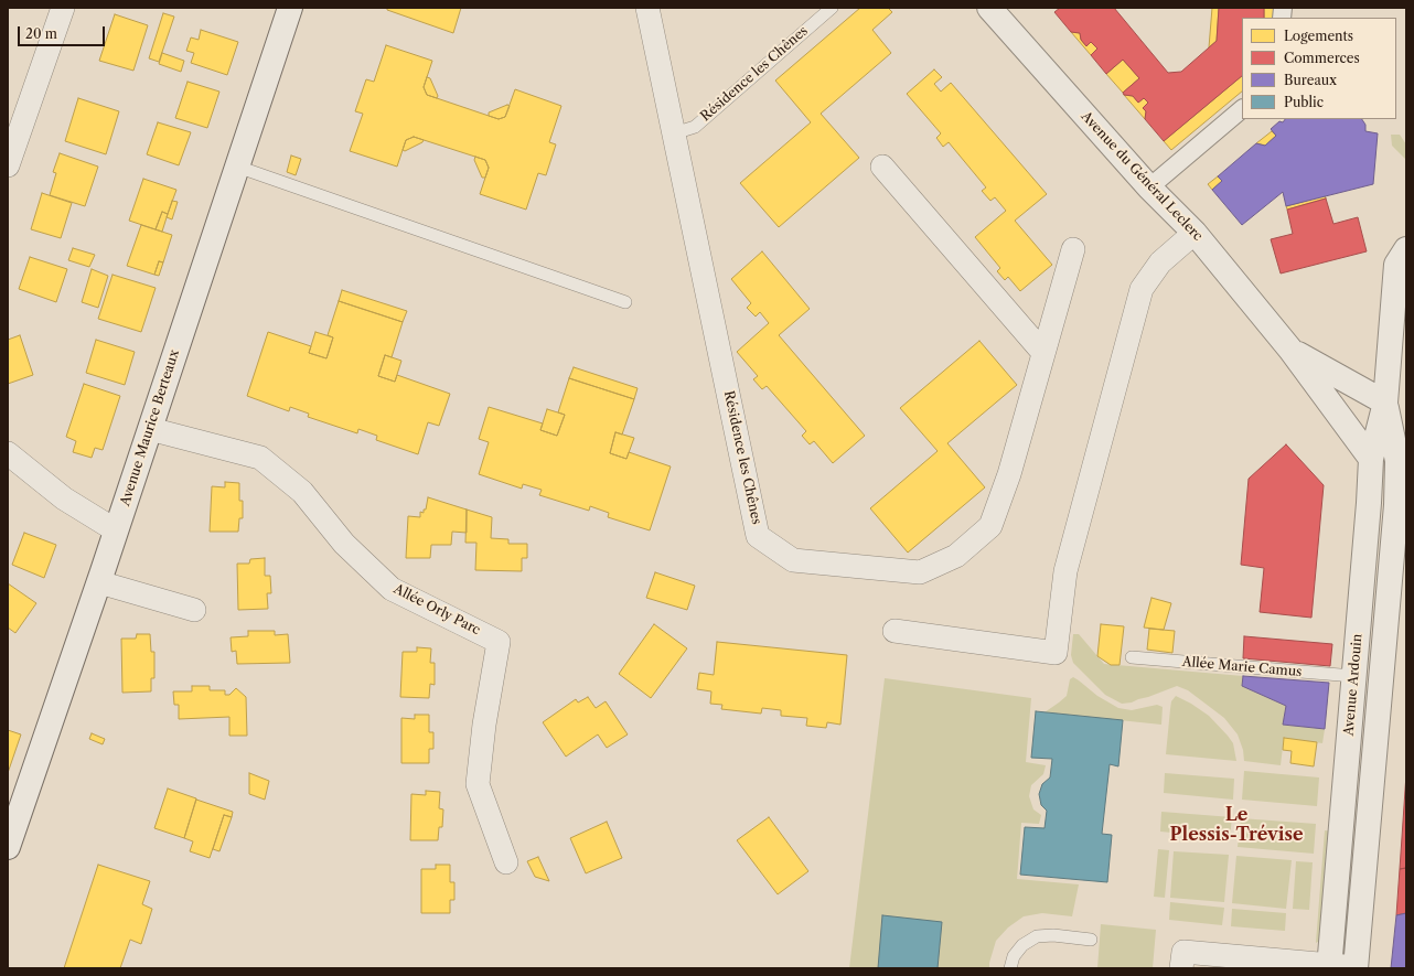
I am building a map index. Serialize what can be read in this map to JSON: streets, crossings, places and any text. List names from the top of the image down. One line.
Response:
{"streets":{"street":["Résidence les Chênes","Avenue du Général Leclerc","Avenue Maurice Berteaux","Allée Orly Parc","Avenue Ardouin"],"lane":["Allée Marie Camus"]},"crossings":[["Avenue du Général Leclerc","Avenue Ardouin"],["Avenue Maurice Berteaux","Allée Orly Parc"],["Allée Marie Camus","Avenue Ardouin"]],"districts":["Le Plessis-Trévise"],"legend":["Logements","Commerces","Bureaux","Public"],"scale_bar":"20 m"}
